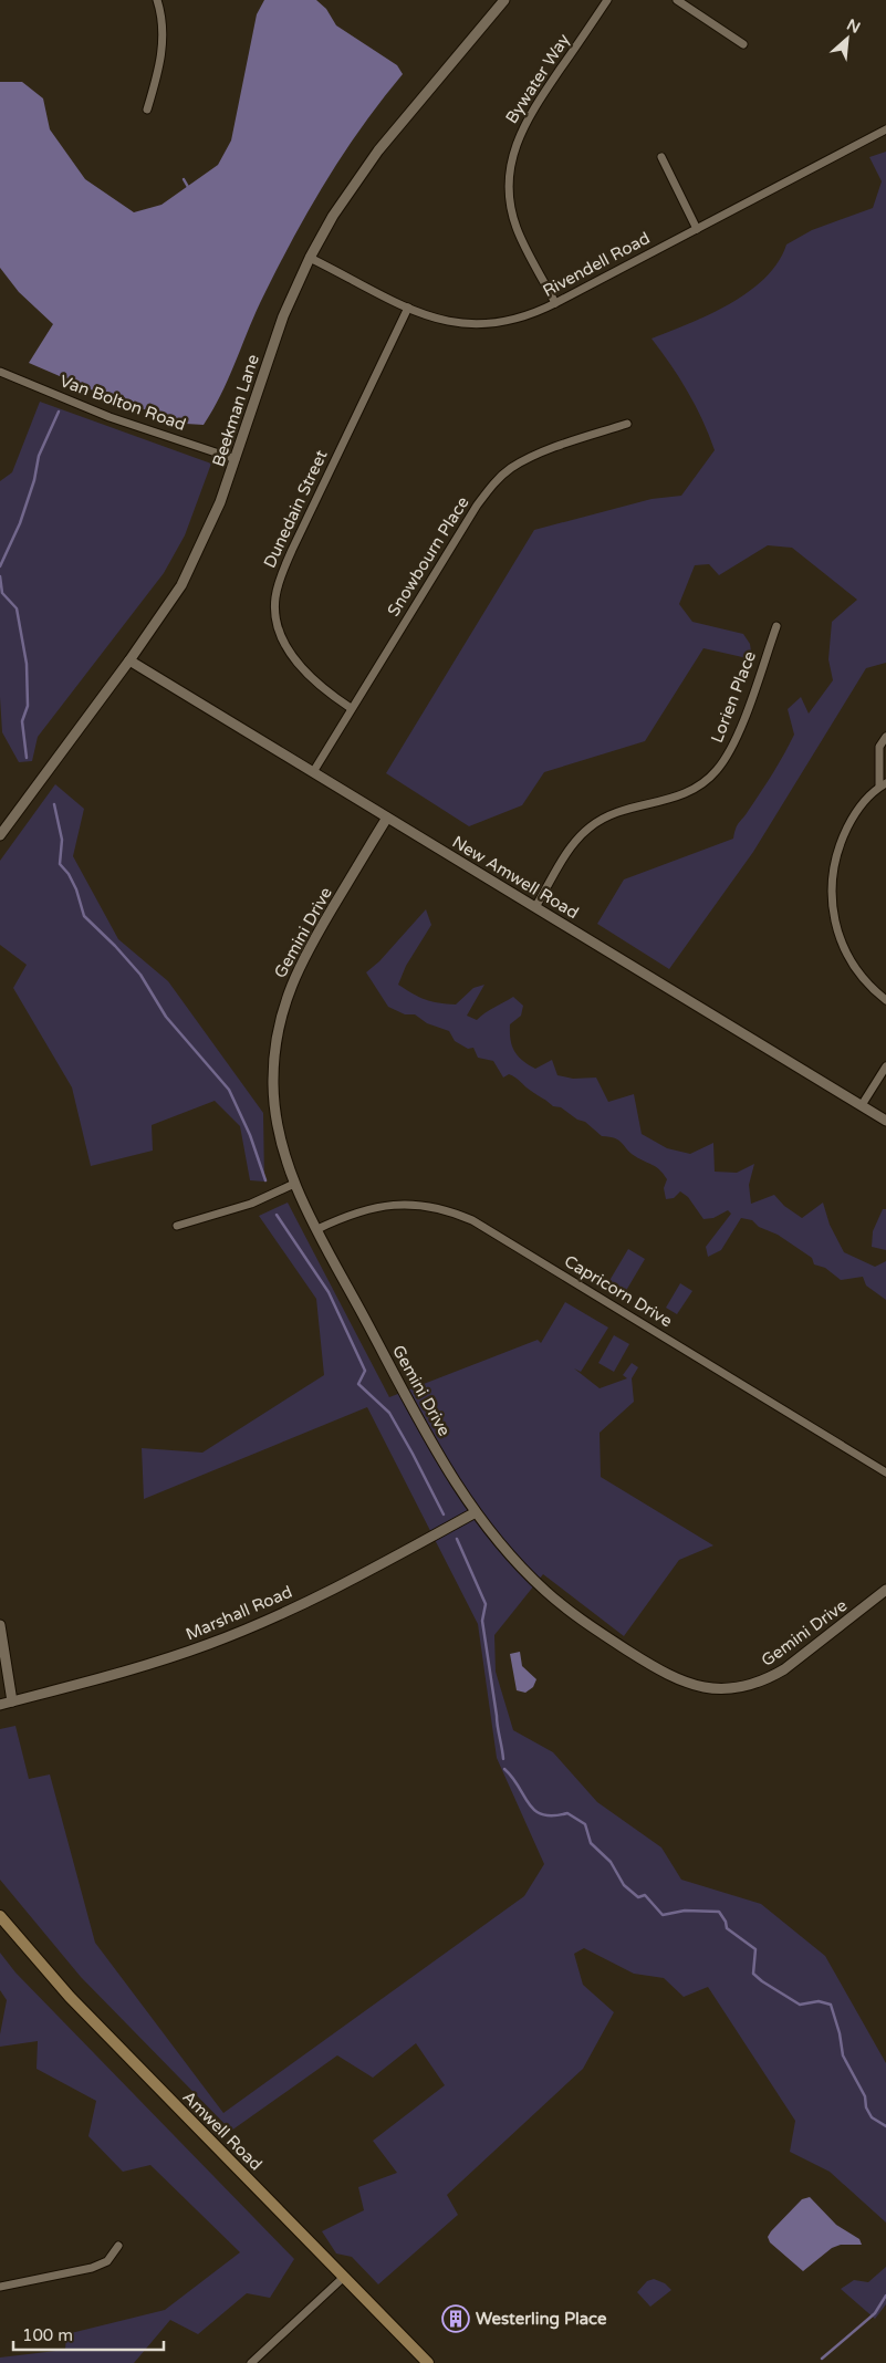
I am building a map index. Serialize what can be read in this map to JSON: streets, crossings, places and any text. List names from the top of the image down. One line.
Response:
{"streets":{"main road":["Amwell Road"],"street":["Bywater Way","Rivendell Road","Van Bolton Road","Beekman Lane","Dunedain Street","Snowbourn Place","Lorien Place","New Amwell Road","Gemini Drive","Capricorn Drive","Marshall Road"]},"crossings":[["Bywater Way","Rivendell Road"],["Rivendell Road","Beekman Lane"],["Rivendell Road","Dunedain Street"],["Van Bolton Road","Beekman Lane"],["Beekman Lane","New Amwell Road"],["Dunedain Street","Snowbourn Place"],["Snowbourn Place","New Amwell Road"],["Lorien Place","New Amwell Road"],["New Amwell Road","Gemini Drive"],["Gemini Drive","Capricorn Drive"],["Gemini Drive","Marshall Road"]],"places":{"building":["Westerling Place"]},"scale_bar":"100 m","north":"top right"}
